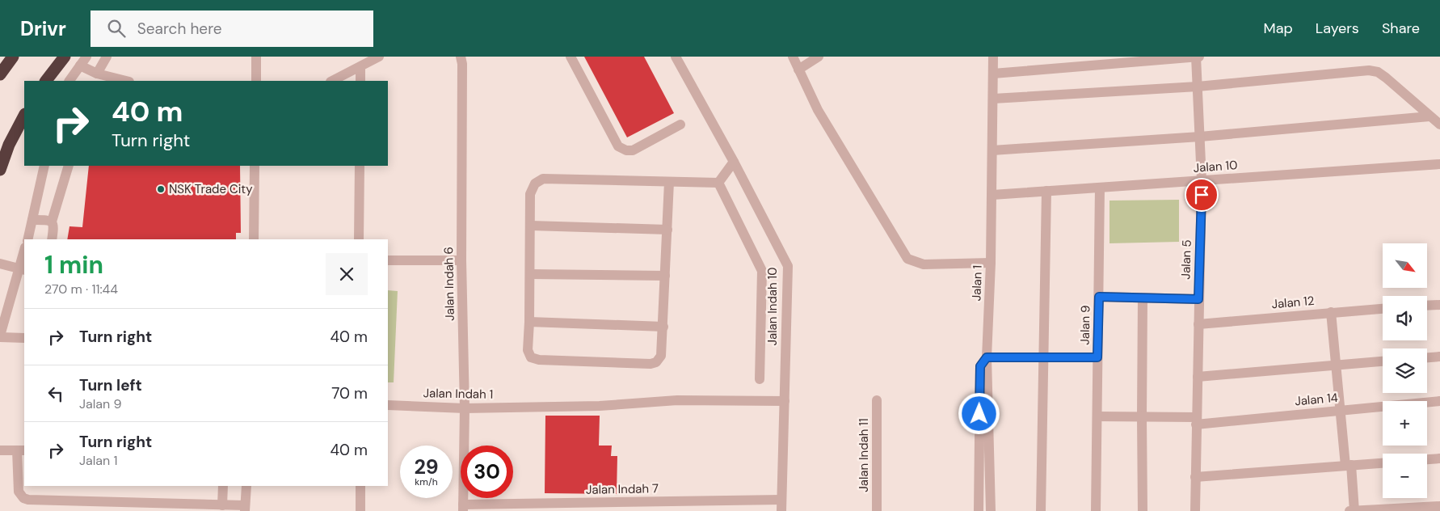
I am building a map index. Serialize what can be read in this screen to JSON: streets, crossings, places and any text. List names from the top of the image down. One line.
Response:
{"streets":{"street":["Jalan 10","Jalan 5","Jalan 1","Jalan Indah 6","Jalan 12","Jalan Indah 10","Jalan 9","Jalan Indah 1","Jalan 14","Jalan Indah 11","Jalan Indah 7"]},"crossings":[["Jalan 10","Jalan 5"],["Jalan 10","Jalan 1"],["Jalan 10","Jalan 9"],["Jalan 5","Jalan 12"],["Jalan 5","Jalan 14"],["Jalan Indah 6","Jalan Indah 1"],["Jalan Indah 6","Jalan Indah 7"],["Jalan Indah 10","Jalan Indah 1"],["Jalan Indah 10","Jalan Indah 7"],["Jalan 9","Jalan 14"]],"places":["NSK Trade City"],"north":"bottom right","page":{"header":"Drivr","search":"Search here","nav":["Map","Layers","Share"],"turn":["40 m","Turn right"],"heading":["1 min","270 m · 11:44"],"map_buttons":["+","−"],"list":[{"name":"Turn right","value":"40 m"},{"name":"Turn left","note":"Jalan 9","value":"70 m"},{"name":"Turn right","note":"Jalan 1","value":"40 m"}],"speed":"29 km/h","limit":"30"}}
